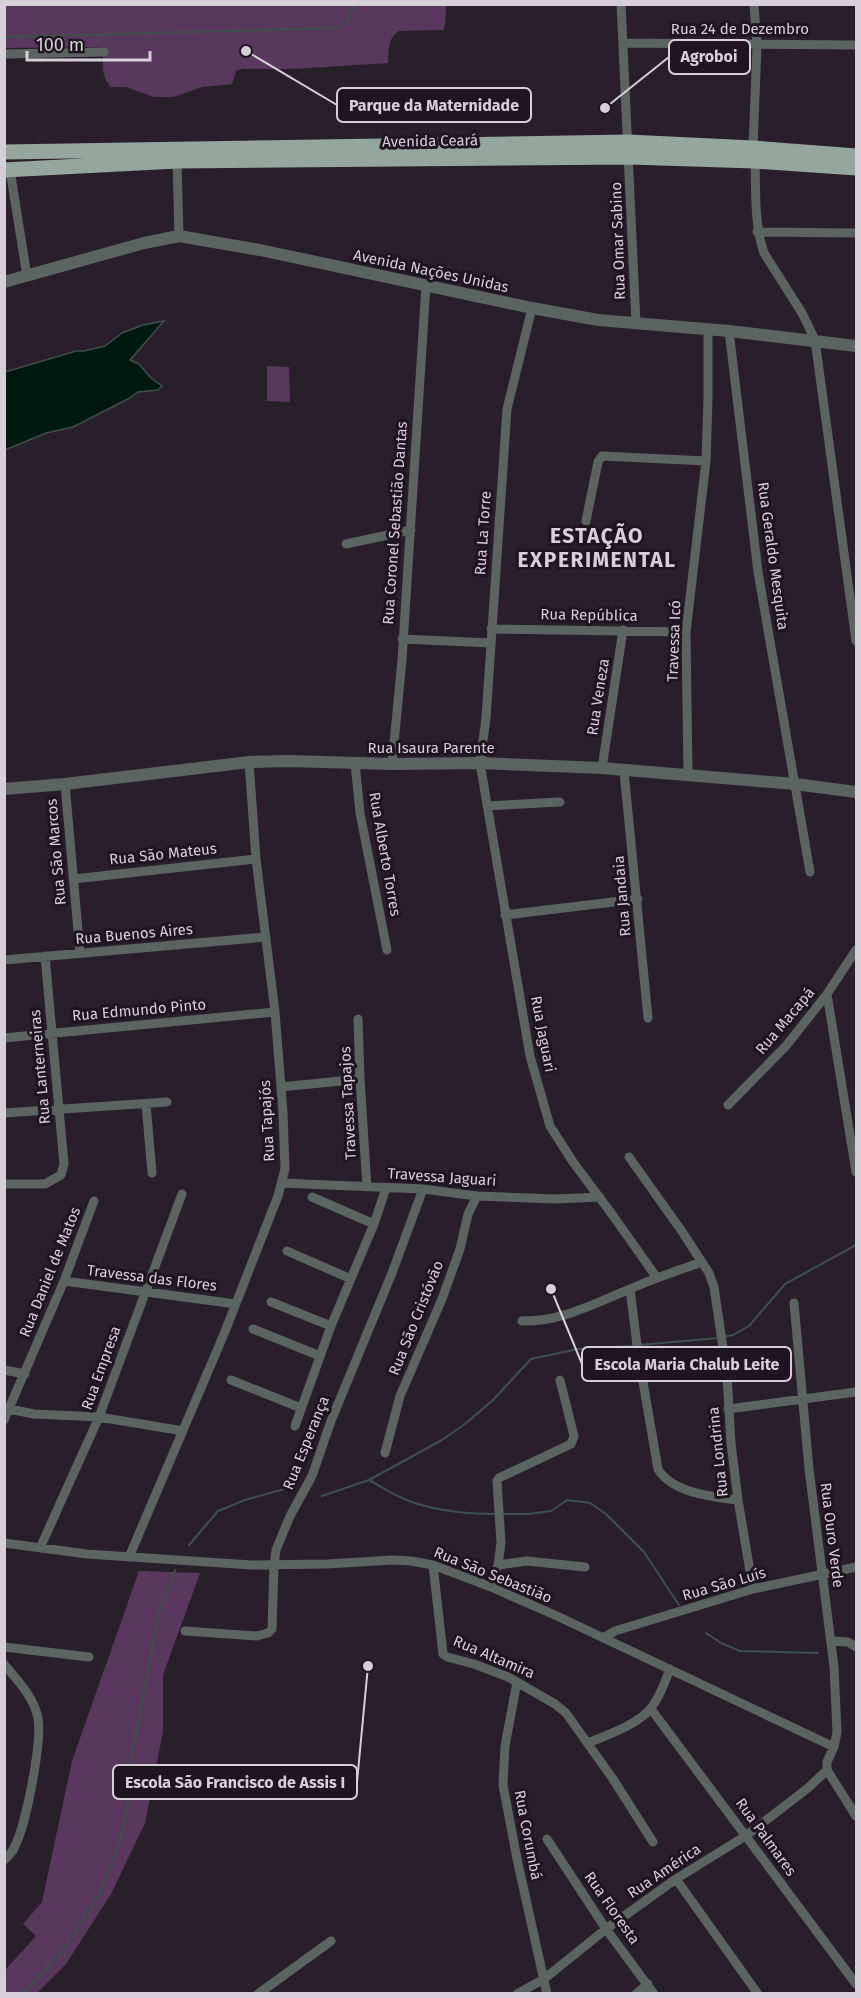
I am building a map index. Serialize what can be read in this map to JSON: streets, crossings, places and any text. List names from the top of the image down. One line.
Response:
{"streets":{"main road":["Avenida Ceará"],"street":["Rua 24 de Dezembro","Rua Omar Sabino","Avenida Nações Unidas","Rua Coronel Sebastião Dantas","Rua La Torre","Rua Geraldo Mesquita","Rua República","Travessa Icó","Rua Veneza","Rua Isaura Parente","Rua São Marcos","Rua São Mateus","Rua Alberto Torres","Rua Jandaia","Rua Buenos Aires","Rua Edmundo Pinto","Rua Macapá","Rua Jaguari","Rua Lanterneiras","Travessa Tapajos","Rua Tapajós","Travessa Jaguari","Rua Daniel de Matos","Travessa das Flores","Rua São Cristóvão","Rua Empresa","Rua Esperança","Rua Londrina","Rua Ouro Verde","Rua São Sebastião","Rua São Luís","Rua Altamira","Rua Corumbá","Rua Palmares","Rua América","Rua Floresta"]},"crossings":[["Rua 24 de Dezembro","Rua Omar Sabino"],["Avenida Ceará","Rua Omar Sabino"],["Rua Omar Sabino","Avenida Nações Unidas"],["Avenida Nações Unidas","Rua Coronel Sebastião Dantas"],["Avenida Nações Unidas","Rua La Torre"],["Avenida Nações Unidas","Rua Geraldo Mesquita"],["Avenida Nações Unidas","Travessa Icó"],["Rua Coronel Sebastião Dantas","Rua Isaura Parente"],["Rua La Torre","Rua República"],["Rua La Torre","Rua Isaura Parente"],["Rua La Torre","Rua Jaguari"],["Rua Geraldo Mesquita","Rua Isaura Parente"],["Rua República","Travessa Icó"],["Rua República","Rua Veneza"],["Travessa Icó","Rua Isaura Parente"],["Rua Veneza","Rua Isaura Parente"],["Rua Isaura Parente","Rua São Marcos"],["Rua Isaura Parente","Rua Alberto Torres"],["Rua Isaura Parente","Rua Jandaia"],["Rua Isaura Parente","Rua Jaguari"],["Rua Isaura Parente","Rua Tapajós"],["Rua São Marcos","Rua São Mateus"],["Rua São Marcos","Rua Buenos Aires"],["Rua São Mateus","Rua Tapajós"],["Rua Buenos Aires","Rua Lanterneiras"],["Rua Buenos Aires","Rua Tapajós"],["Rua Edmundo Pinto","Rua Lanterneiras"],["Rua Edmundo Pinto","Rua Tapajós"],["Rua Jaguari","Travessa Jaguari"],["Travessa Tapajos","Travessa Jaguari"],["Rua Tapajós","Travessa Jaguari"],["Rua Tapajós","Travessa das Flores"],["Rua Tapajós","Rua São Sebastião"],["Travessa Jaguari","Rua São Cristóvão"],["Travessa Jaguari","Rua Esperança"],["Rua Daniel de Matos","Travessa das Flores"],["Travessa das Flores","Rua Empresa"],["Rua Empresa","Rua São Sebastião"],["Rua Esperança","Rua São Sebastião"],["Rua Londrina","Rua São Luís"],["Rua Ouro Verde","Rua São Sebastião"],["Rua Ouro Verde","Rua São Luís"],["Rua Ouro Verde","Rua América"],["Rua São Sebastião","Rua São Luís"],["Rua São Sebastião","Rua Altamira"],["Rua Altamira","Rua Corumbá"],["Rua Corumbá","Rua América"],["Rua Palmares","Rua América"],["Rua América","Rua Floresta"]],"districts":["ESTAÇÃO EXPERIMENTAL"],"places":["Parque da Maternidade","Agroboi","Escola Maria Chalub Leite","Escola São Francisco de Assis I"],"scale_bar":"100 m"}
